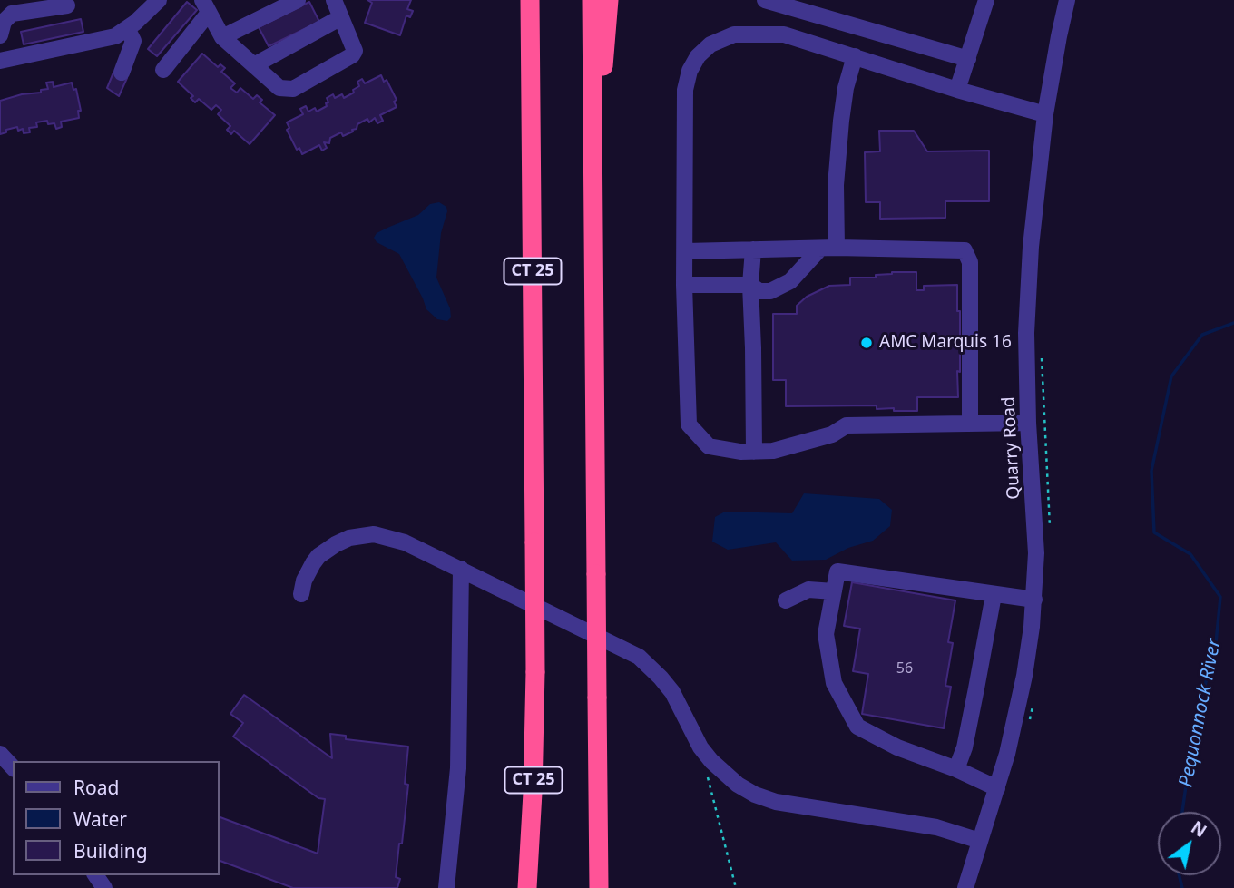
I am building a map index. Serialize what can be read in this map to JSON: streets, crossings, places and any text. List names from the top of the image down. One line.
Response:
{"streets":{"highway":["CT 25"],"street":["Quarry Road"]},"water":["Pequonnock River"],"places":["AMC Marquis 16"],"house_numbers":["56"],"legend":["Road","Water","Building"],"north":"top right"}
